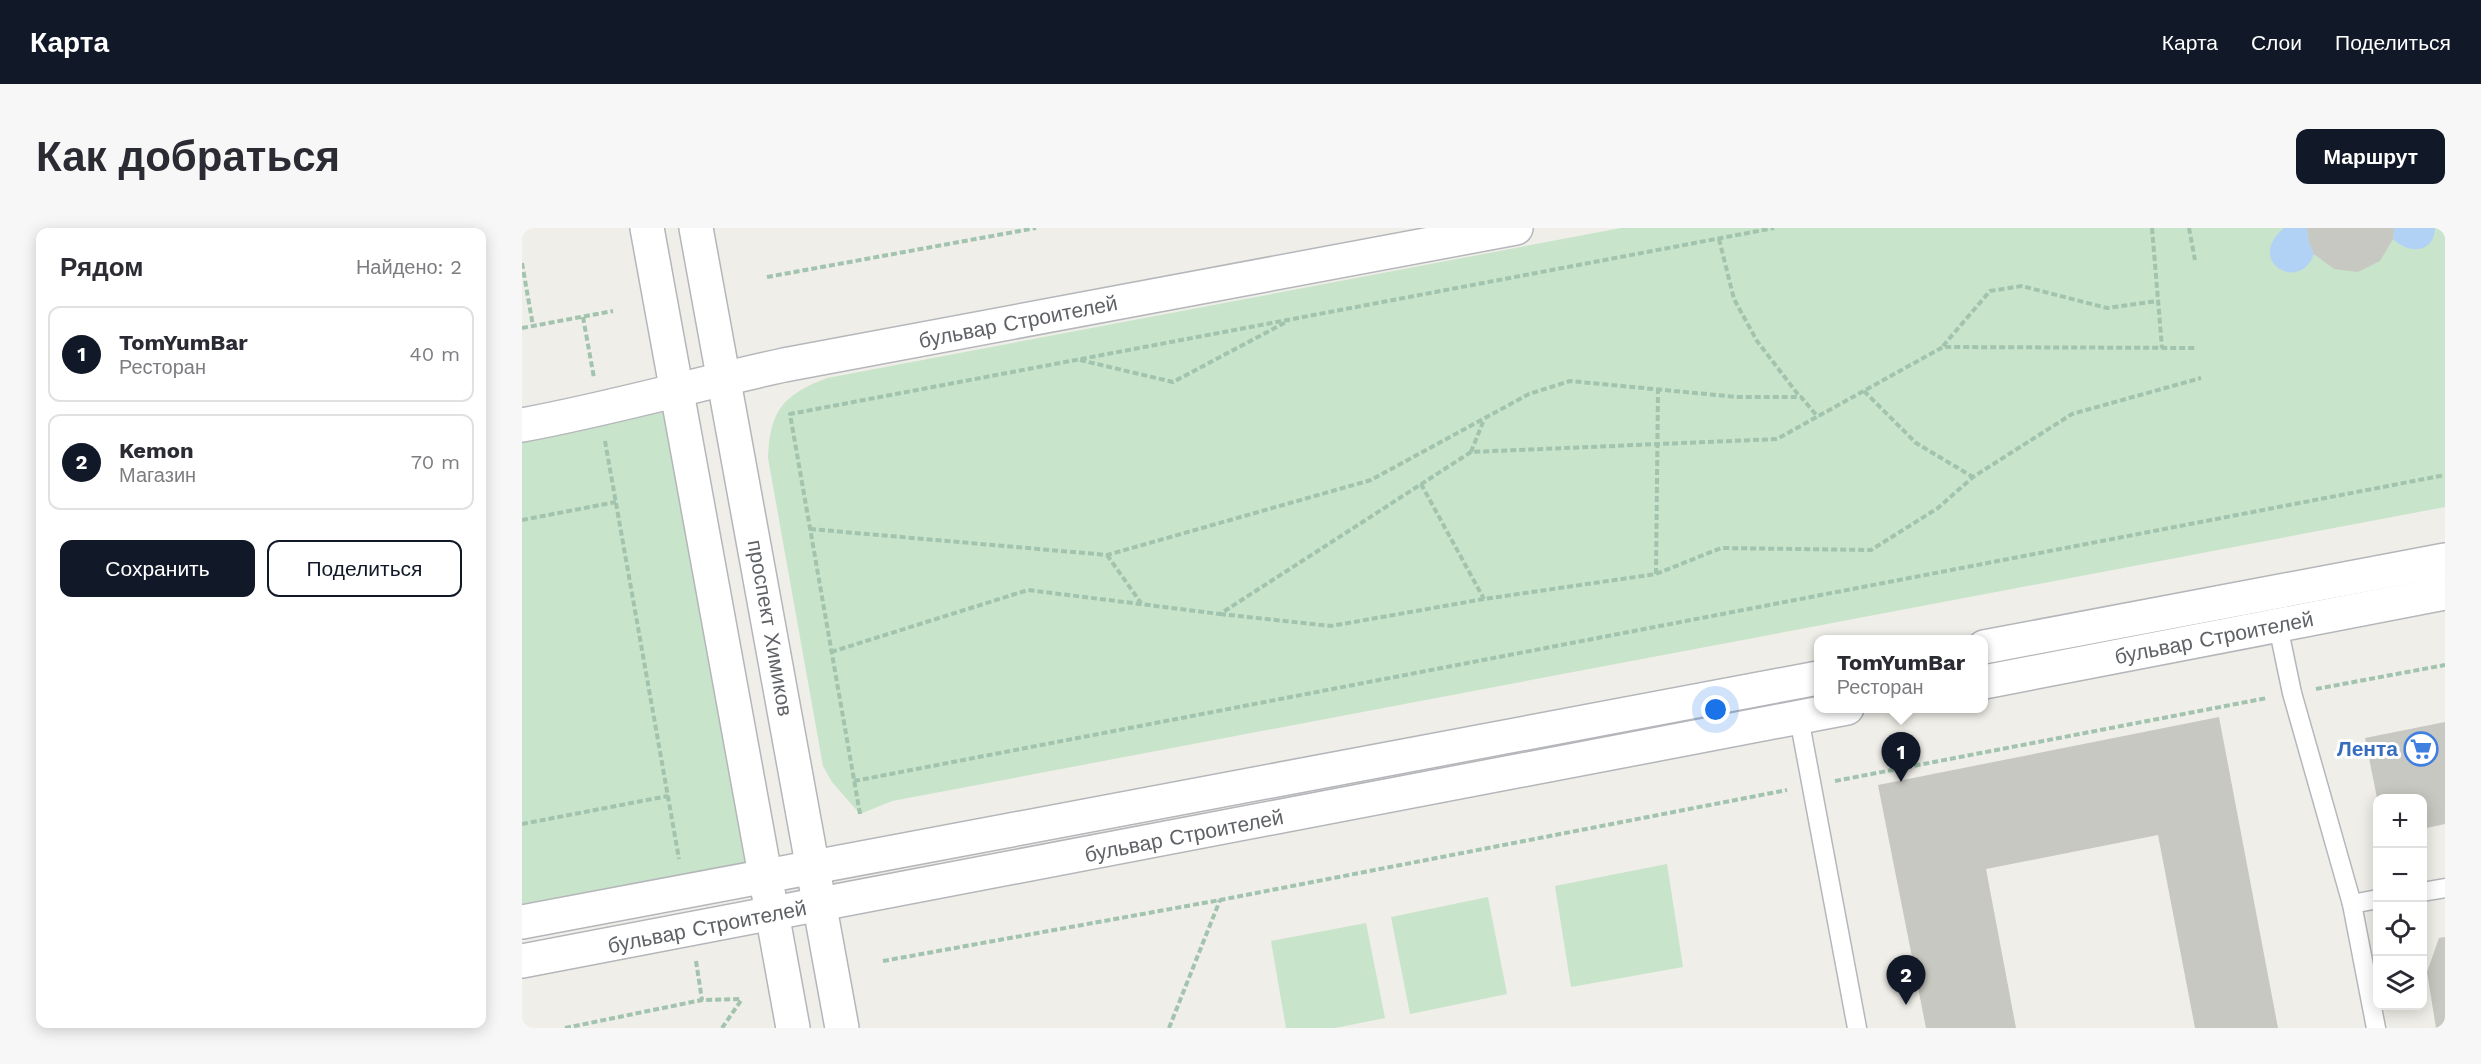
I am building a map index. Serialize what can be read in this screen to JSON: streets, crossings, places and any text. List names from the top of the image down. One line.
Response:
{"streets":{"main road":["бульвар Строителей","проспект Химиков"]},"crossings":[["бульвар Строителей","проспект Химиков"]],"places":{"supermarket":["Лента"]},"page":{"header":"Карта","nav":["Карта","Слои","Поделиться"],"buttons":["Маршрут",["Сохранить","Поделиться"]],"title":"Как добраться","heading":["Рядом","Найдено: 2"],"list":[{"mark":"1","name":"TomYumBar","note":"Ресторан","value":"40 m"},{"mark":"2","name":"Kemon","note":"Магазин","value":"70 m"}],"popup":["TomYumBar","Ресторан"],"pins":["1","2"],"map_buttons":["+","−"]}}
